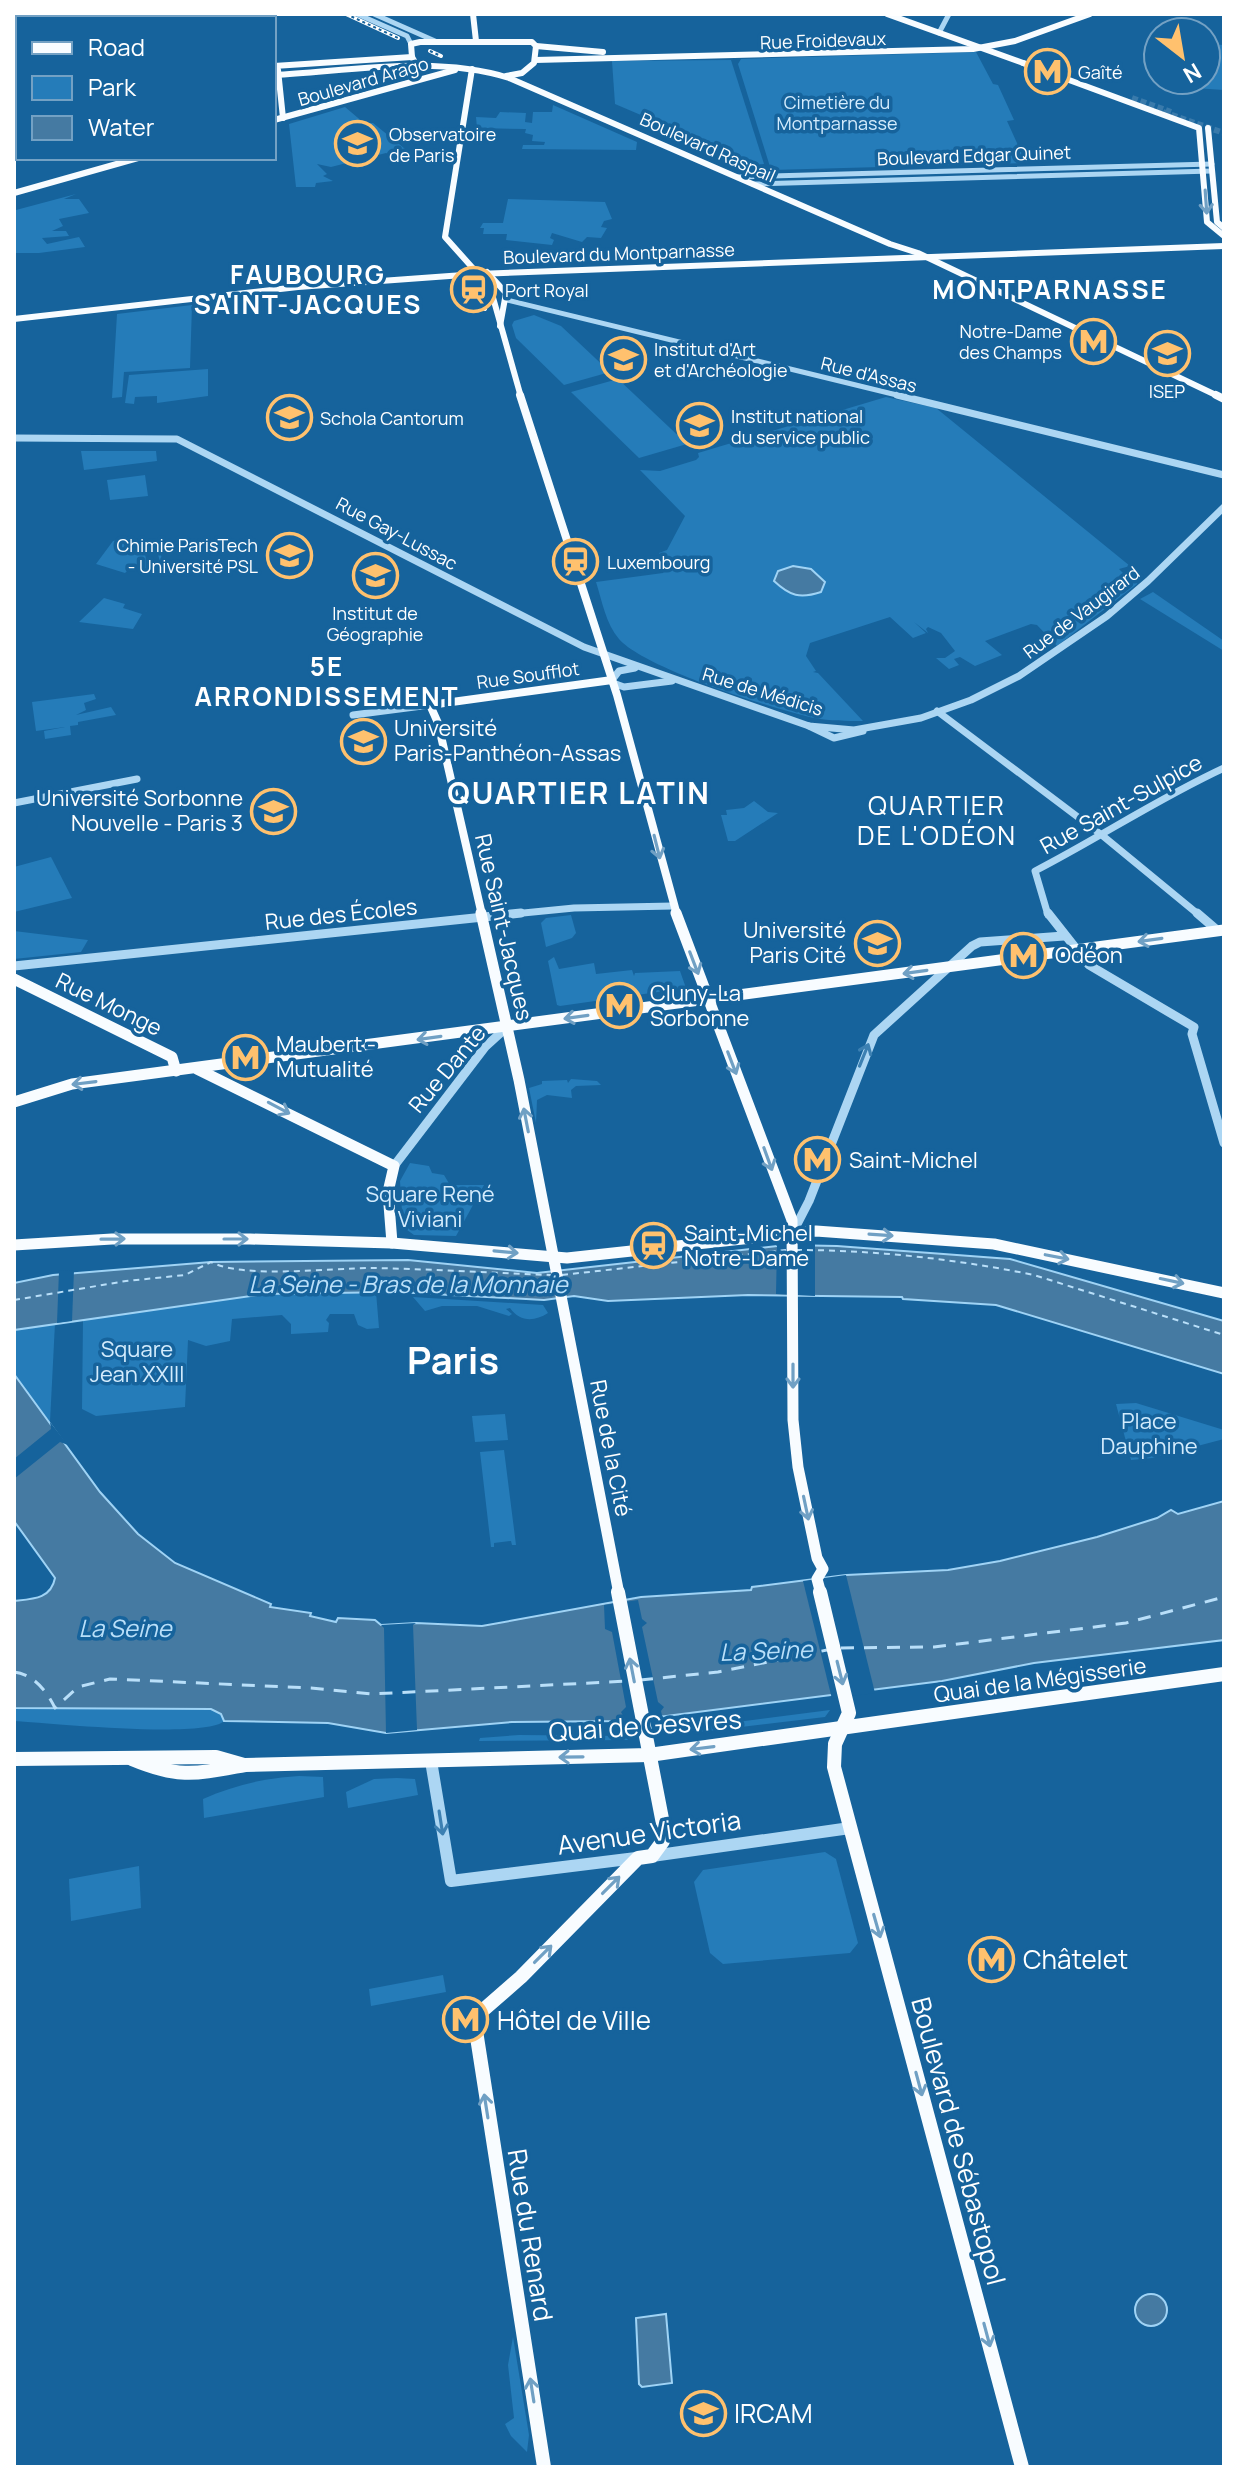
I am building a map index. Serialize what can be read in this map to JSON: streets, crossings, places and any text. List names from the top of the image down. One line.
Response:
{"streets":{"main road":["Rue Froidevaux","Boulevard Arago","Boulevard Raspail","Boulevard du Montparnasse","Rue Soufflot","Rue Saint-Jacques","Rue Monge","Rue de la Cité","Quai de la Mégisserie","Quai de Gesvres","Boulevard de Sébastopol","Rue du Renard"],"street":["Boulevard Edgar Quinet","Rue d'Assas","Rue Gay-Lussac","Rue de Vaugirard","Rue de Médicis","Rue Saint-Sulpice","Rue des Écoles","Rue Dante","Avenue Victoria"]},"crossings":[["Boulevard Arago","Boulevard Raspail"],["Boulevard Raspail","Boulevard Edgar Quinet"],["Boulevard Raspail","Boulevard du Montparnasse"],["Rue Gay-Lussac","Rue de Médicis"],["Rue de Vaugirard","Rue de Médicis"],["Rue Soufflot","Rue Saint-Jacques"],["Rue des Écoles","Rue Saint-Jacques"],["Rue Saint-Jacques","Rue Dante"],["Rue Saint-Jacques","Rue de la Cité"],["Rue de la Cité","Quai de Gesvres"],["Rue de la Cité","Avenue Victoria"],["Rue de la Cité","Rue du Renard"],["Quai de la Mégisserie","Quai de Gesvres"],["Quai de Gesvres","Avenue Victoria"],["Quai de Gesvres","Boulevard de Sébastopol"],["Avenue Victoria","Boulevard de Sébastopol"],["Avenue Victoria","Rue du Renard"]],"one_way":["Rue Saint-Jacques","Rue de la Cité","Quai de Gesvres","Boulevard de Sébastopol","Rue du Renard"],"districts":["FAUBOURG SAINT-JACQUES","MONTPARNASSE","5E ARRONDISSEMENT","QUARTIER LATIN","QUARTIER DE L'ODÉON","Paris"],"water":["La Seine - Bras de la Monnaie","La Seine"],"parks":["Cimetière du Montparnasse","Square René Viviani","Square Jean XXIII","Place Dauphine"],"places":{"metro station":["Gaîté","Notre-Dame des Champs","Odéon","Cluny-La Sorbonne","Maubert - Mutualité","Saint-Michel","Châtelet","Hôtel de Ville"],"school or university":["Observatoire de Paris","ISEP","Institut d'Art et d'Archéologie","Schola Cantorum","Institut national du service public","Chimie ParisTech - Université PSL","Institut de Géographie","Université Paris-Panthéon-Assas","Université Sorbonne Nouvelle - Paris 3","Université Paris Cité","IRCAM"],"station":["Port Royal","Luxembourg","Saint-Michel Notre-Dame"]},"legend":["Road","Park","Water"],"north":"bottom right"}
